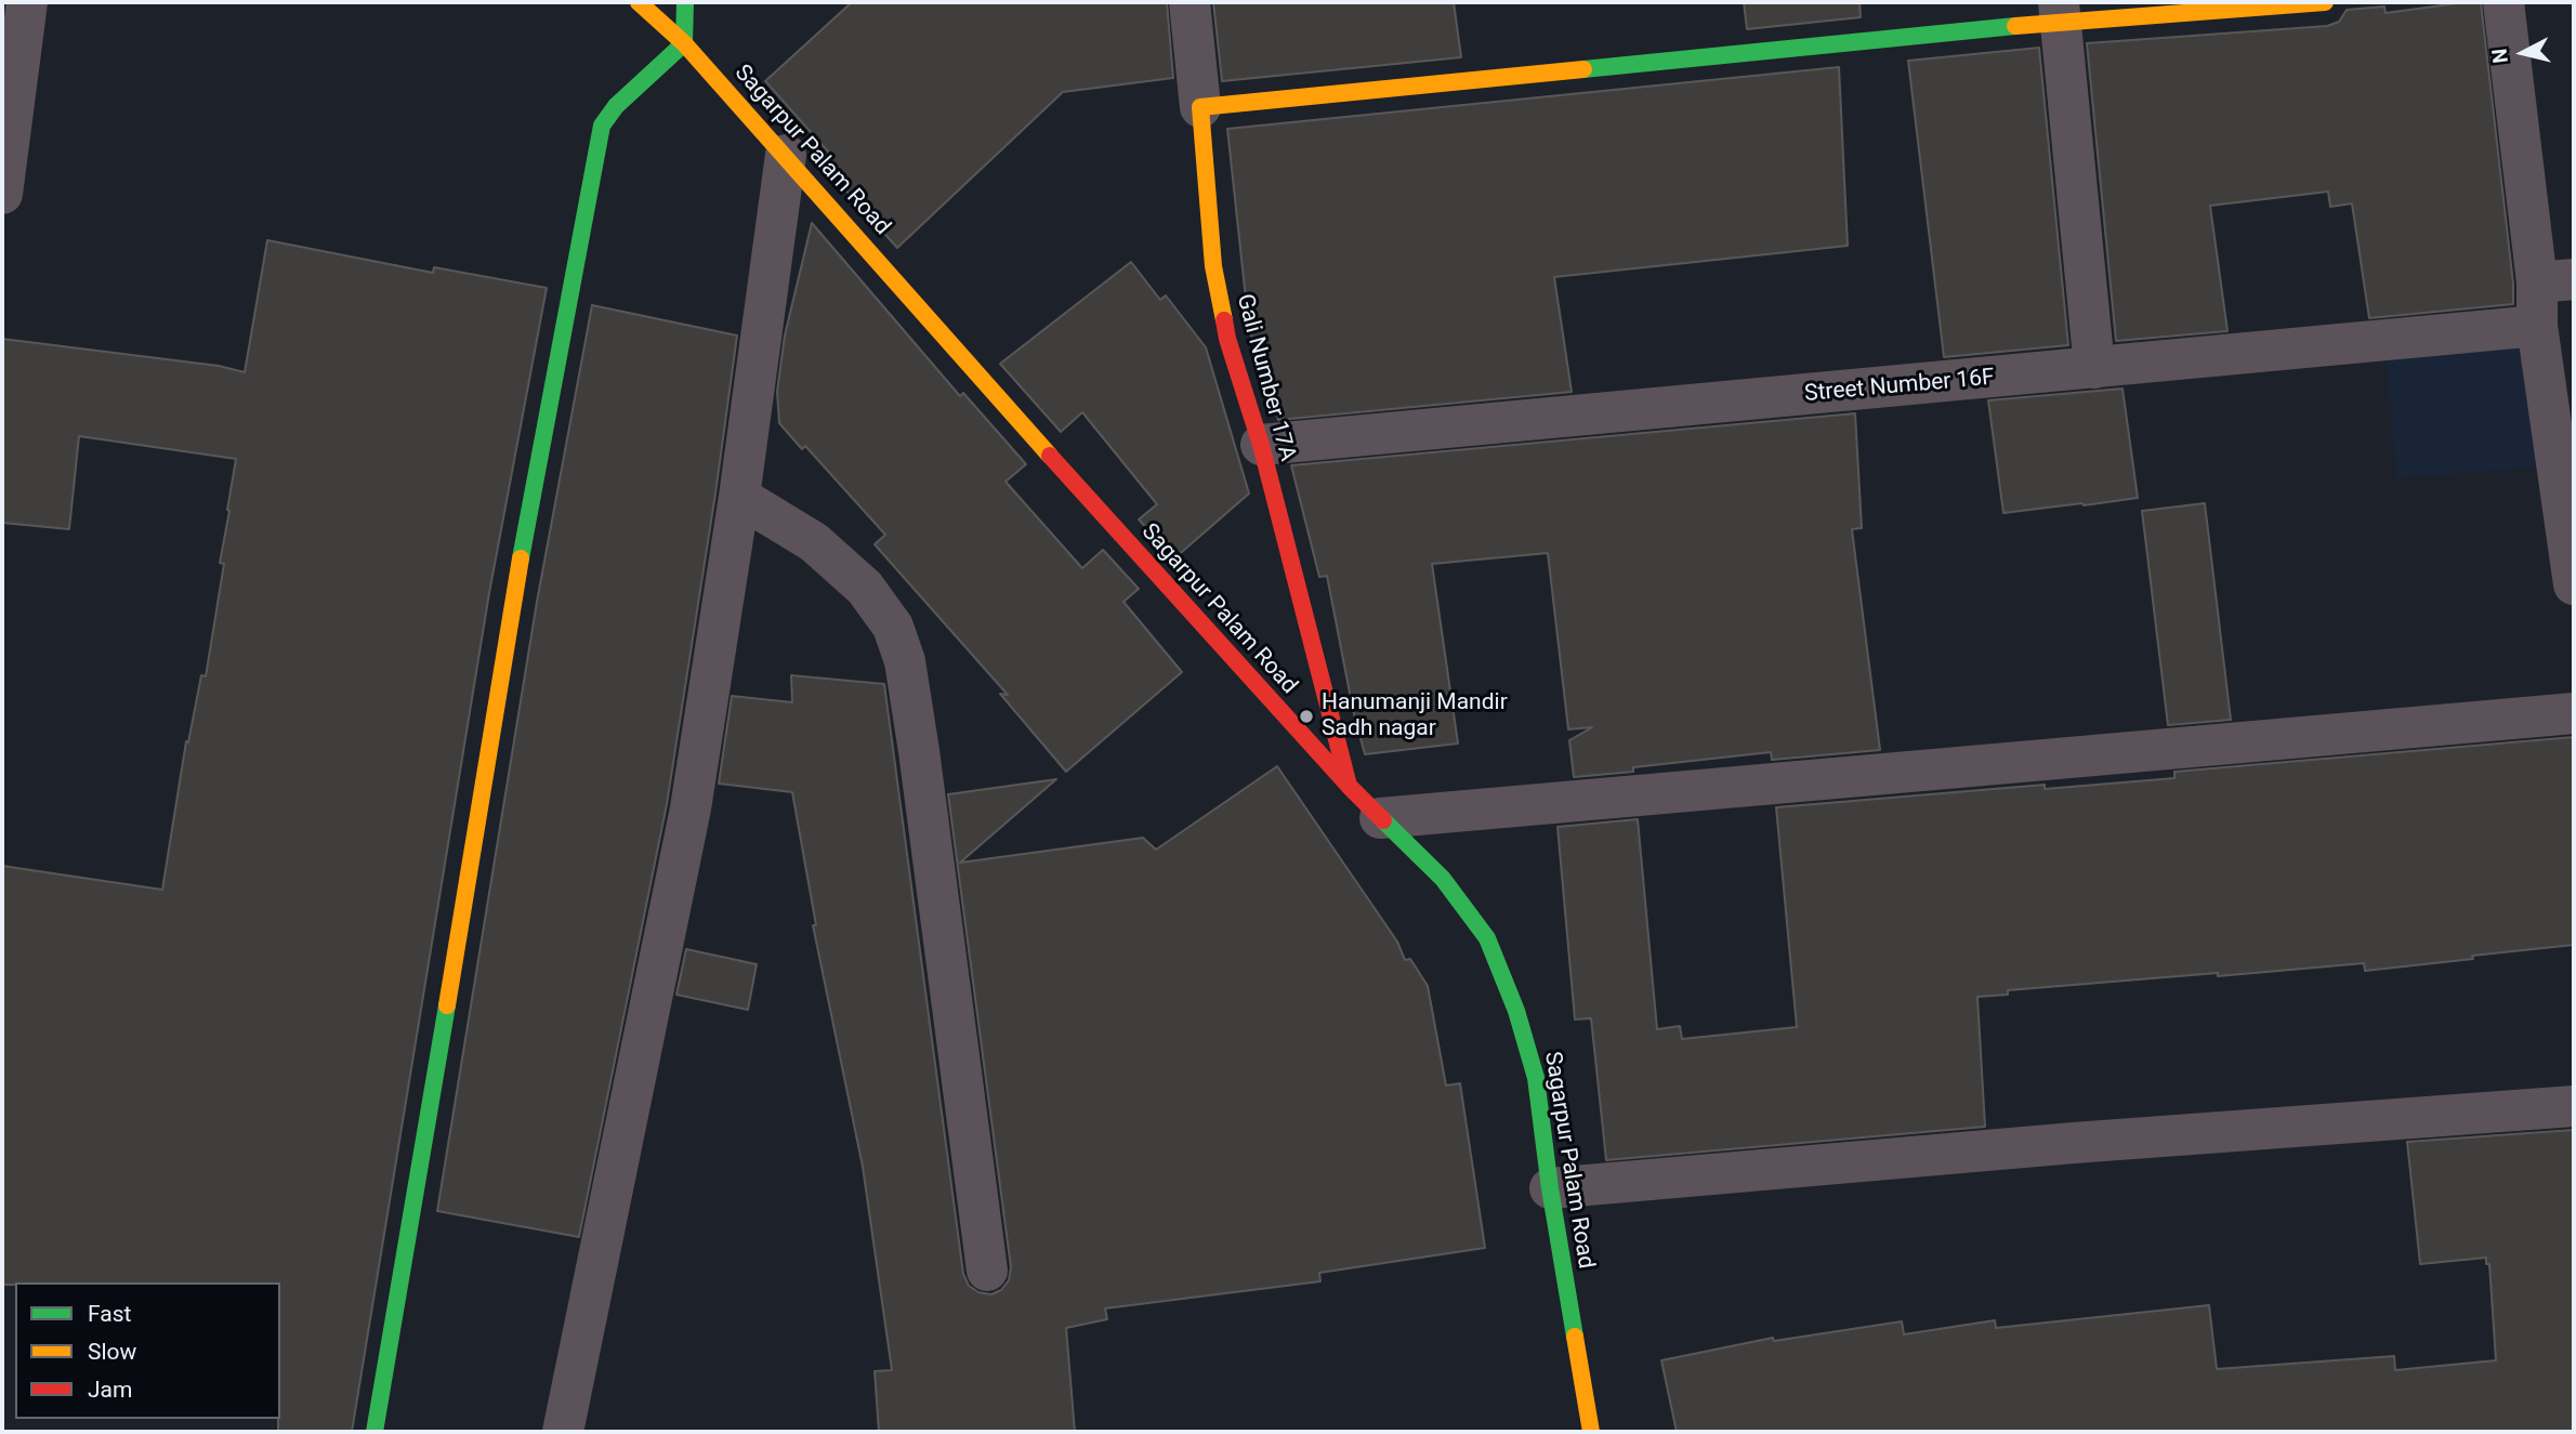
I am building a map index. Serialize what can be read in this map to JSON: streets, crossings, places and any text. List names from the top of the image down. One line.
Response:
{"streets":{"street":["Sagarpur Palam Road","Gali Number 17A","Street Number 16F"]},"crossings":[["Sagarpur Palam Road","Gali Number 17A"],["Gali Number 17A","Street Number 16F"]],"places":["Hanumanji Mandir Sadh nagar"],"legend":["Fast","Slow","Jam"],"north":"left"}
